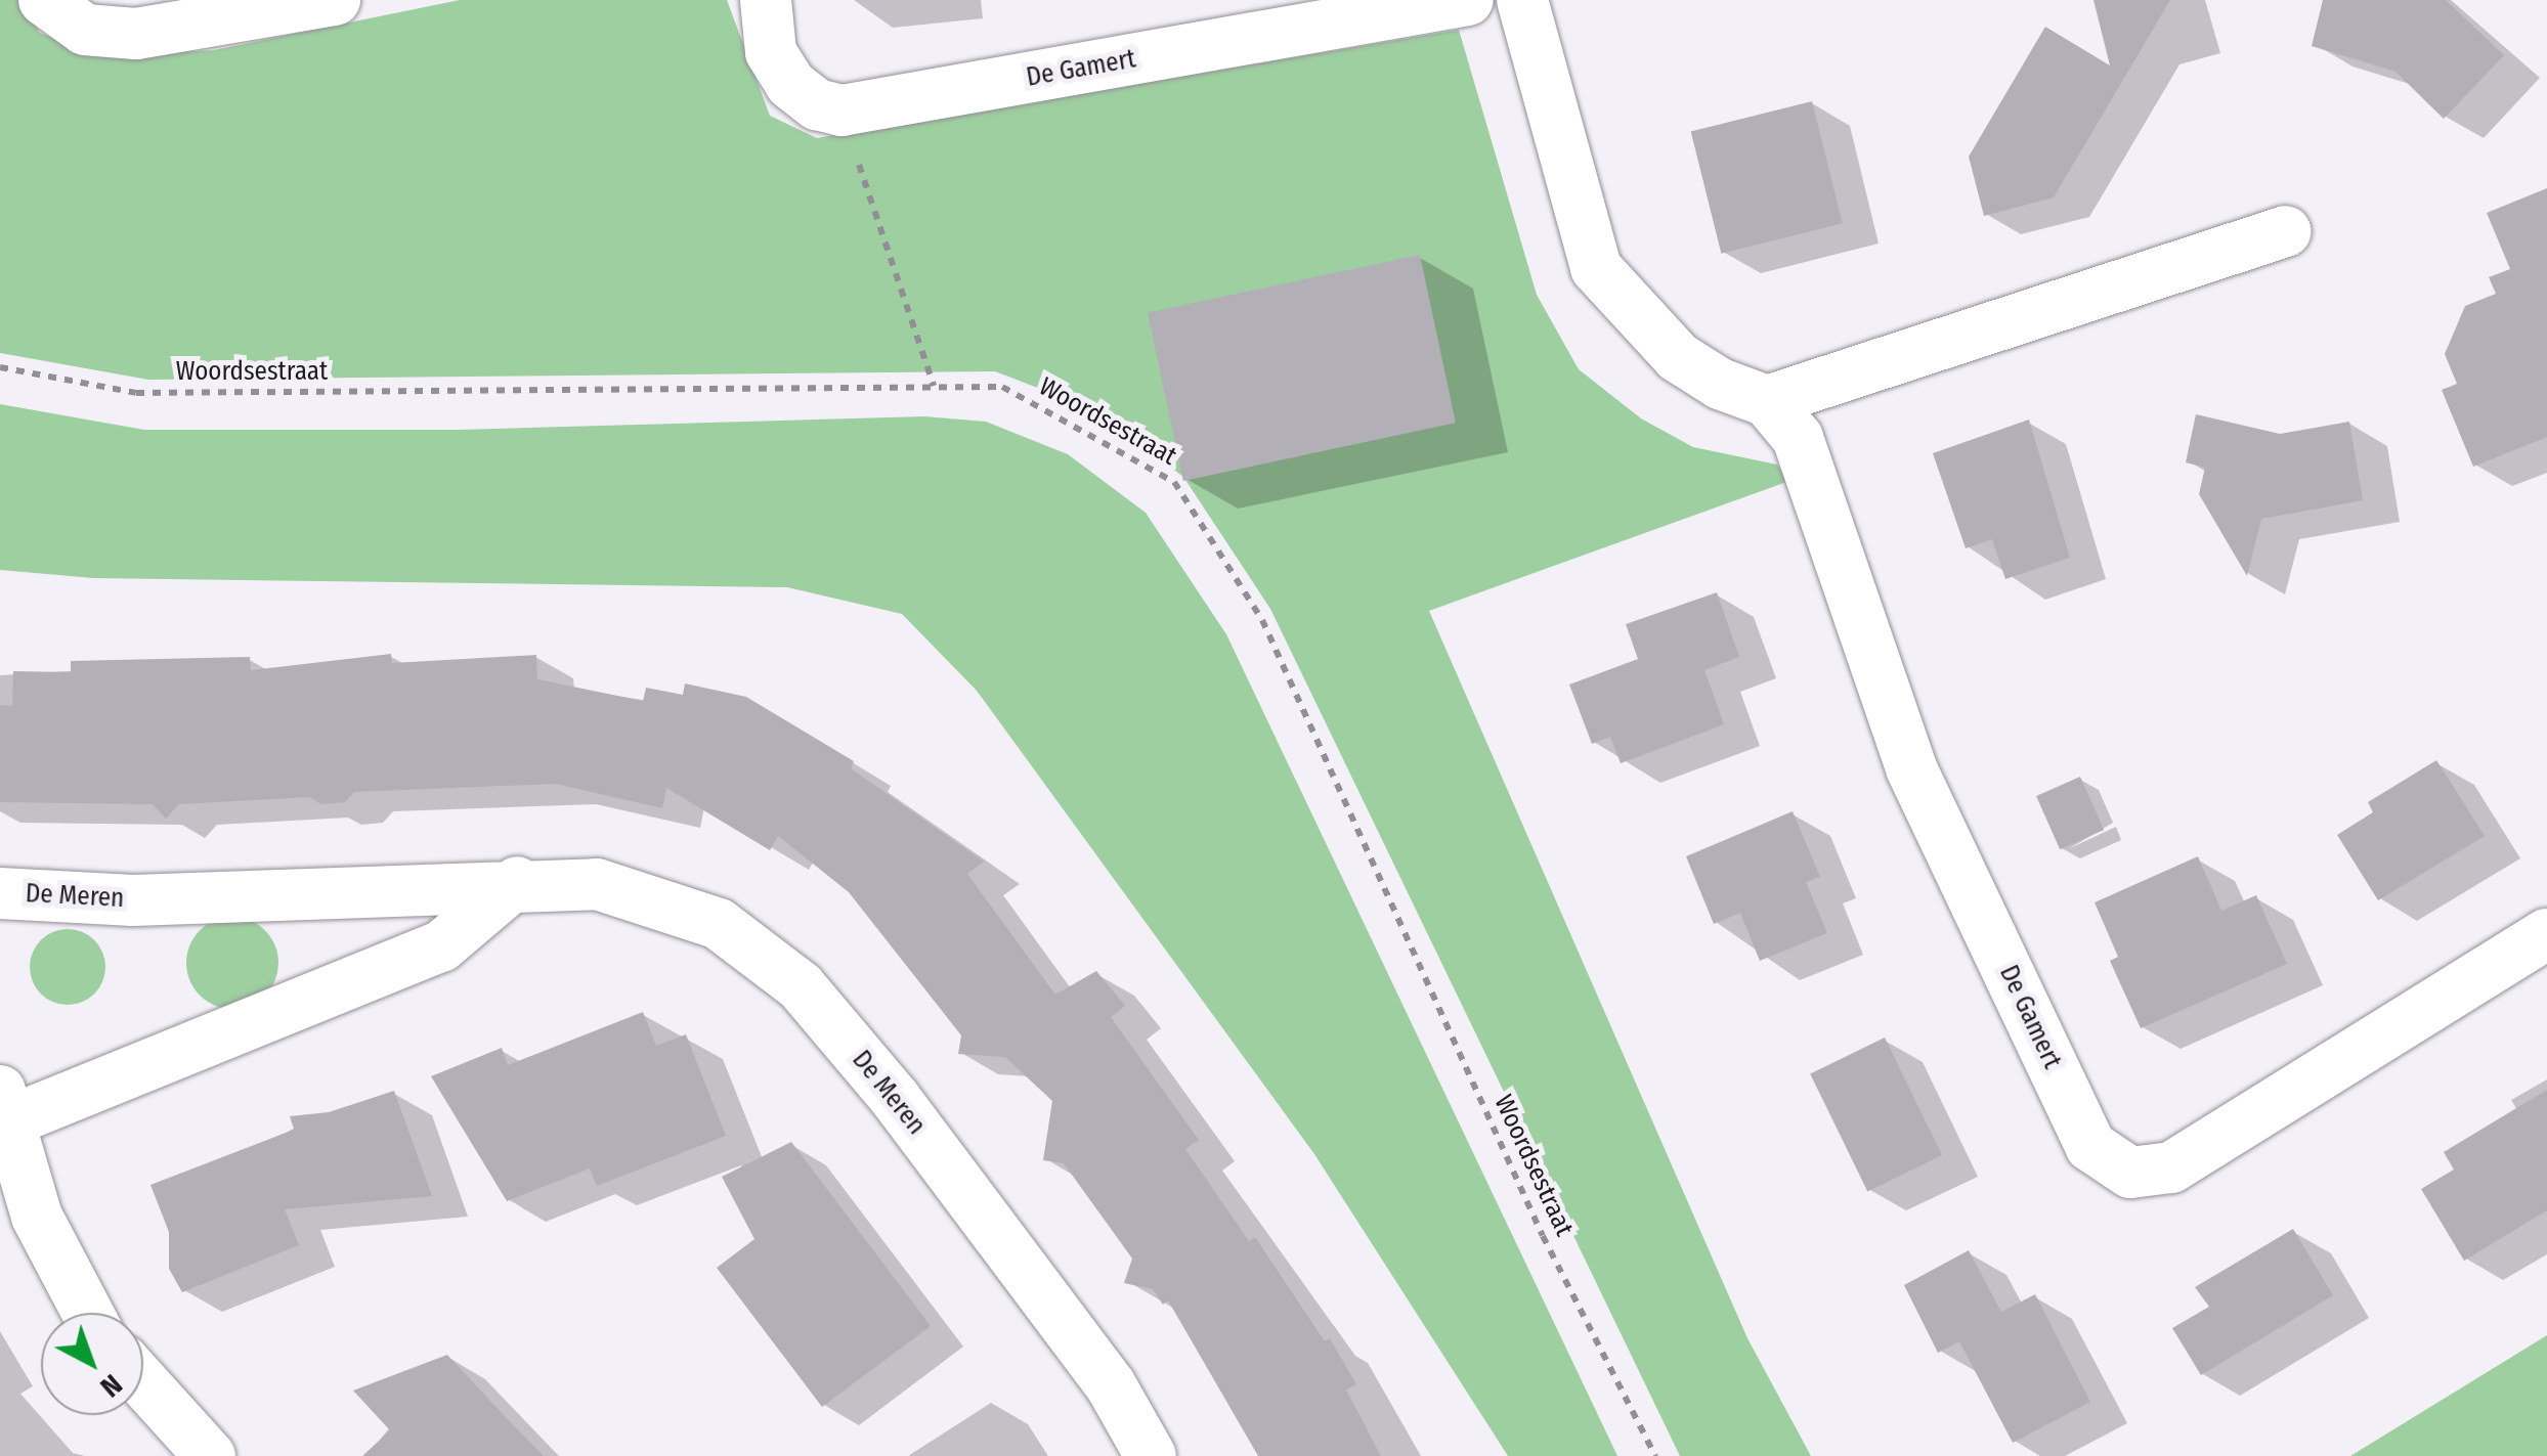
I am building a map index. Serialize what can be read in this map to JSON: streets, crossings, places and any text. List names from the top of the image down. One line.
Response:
{"streets":{"street":["De Gamert","De Meren"],"path":["Woordsestraat"]},"north":"bottom right"}
